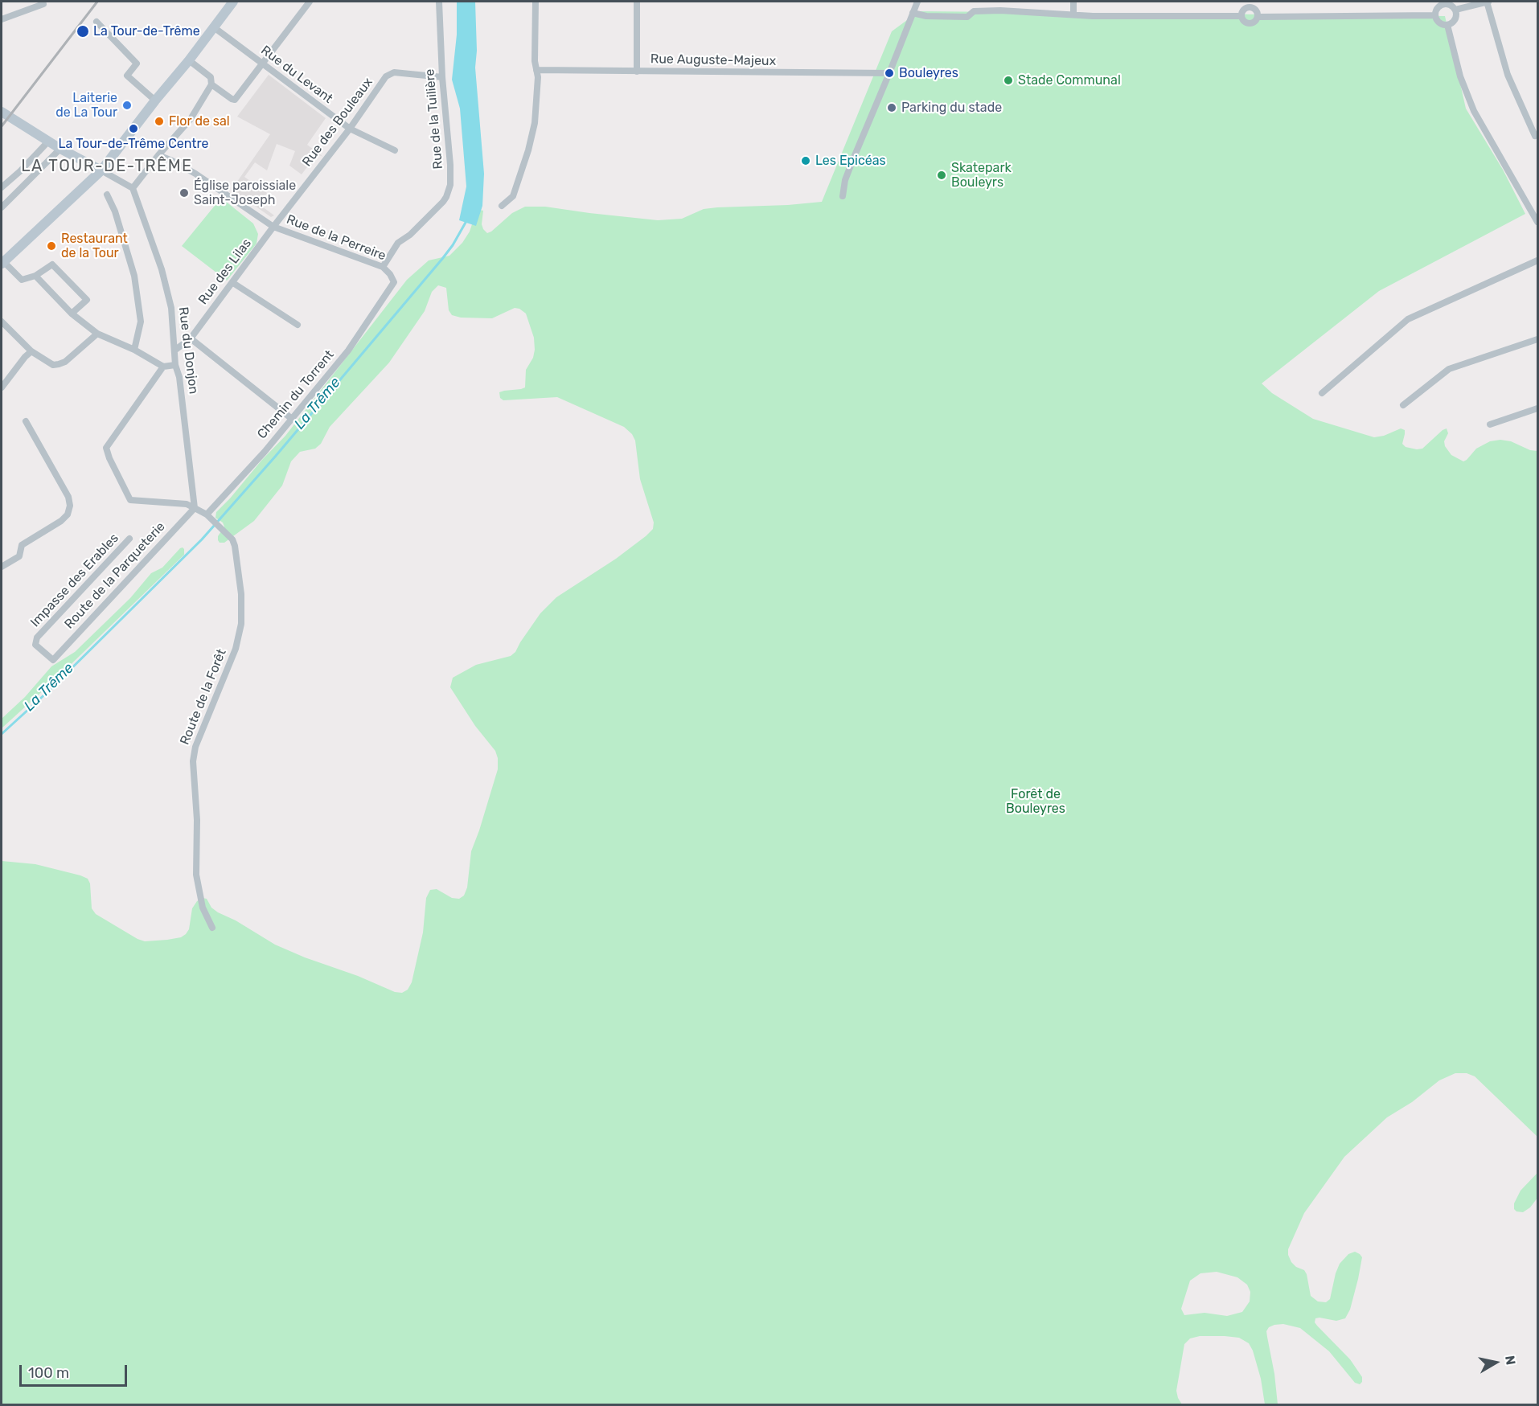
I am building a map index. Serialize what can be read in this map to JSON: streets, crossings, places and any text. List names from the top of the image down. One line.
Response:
{"streets":{"street":["Rue Auguste-Majeux","Rue du Levant","Rue de la Tuilière","Rue des Bouleaux","Rue de la Perreire","Rue des Lilas","Rue du Donjon","Chemin du Torrent","Route de la Parqueterie","Impasse des Erables","Route de la Forêt"]},"crossings":[["Rue du Levant","Rue des Bouleaux"],["Rue de la Tuilière","Rue des Bouleaux"],["Rue de la Tuilière","Rue de la Perreire"],["Rue des Bouleaux","Rue de la Perreire"],["Rue des Bouleaux","Rue des Lilas"],["Rue de la Perreire","Rue des Lilas"],["Rue de la Perreire","Chemin du Torrent"],["Rue des Lilas","Rue du Donjon"],["Rue du Donjon","Route de la Parqueterie"],["Chemin du Torrent","Route de la Forêt"],["Route de la Parqueterie","Impasse des Erables"]],"districts":["LA TOUR-DE-TRÊME"],"water":["La Trême"],"parks":["Forêt de Bouleyres"],"places":["La Tour-de-Trême","Bouleyres","Stade Communal","Laiterie de La Tour","Parking du stade","Flor de sal","La Tour-de-Trême Centre","Les Epicéas","Skatepark Bouleyrs","Église paroissiale Saint-Joseph","Restaurant de la Tour"],"scale_bar":"100 m","north":"right"}
